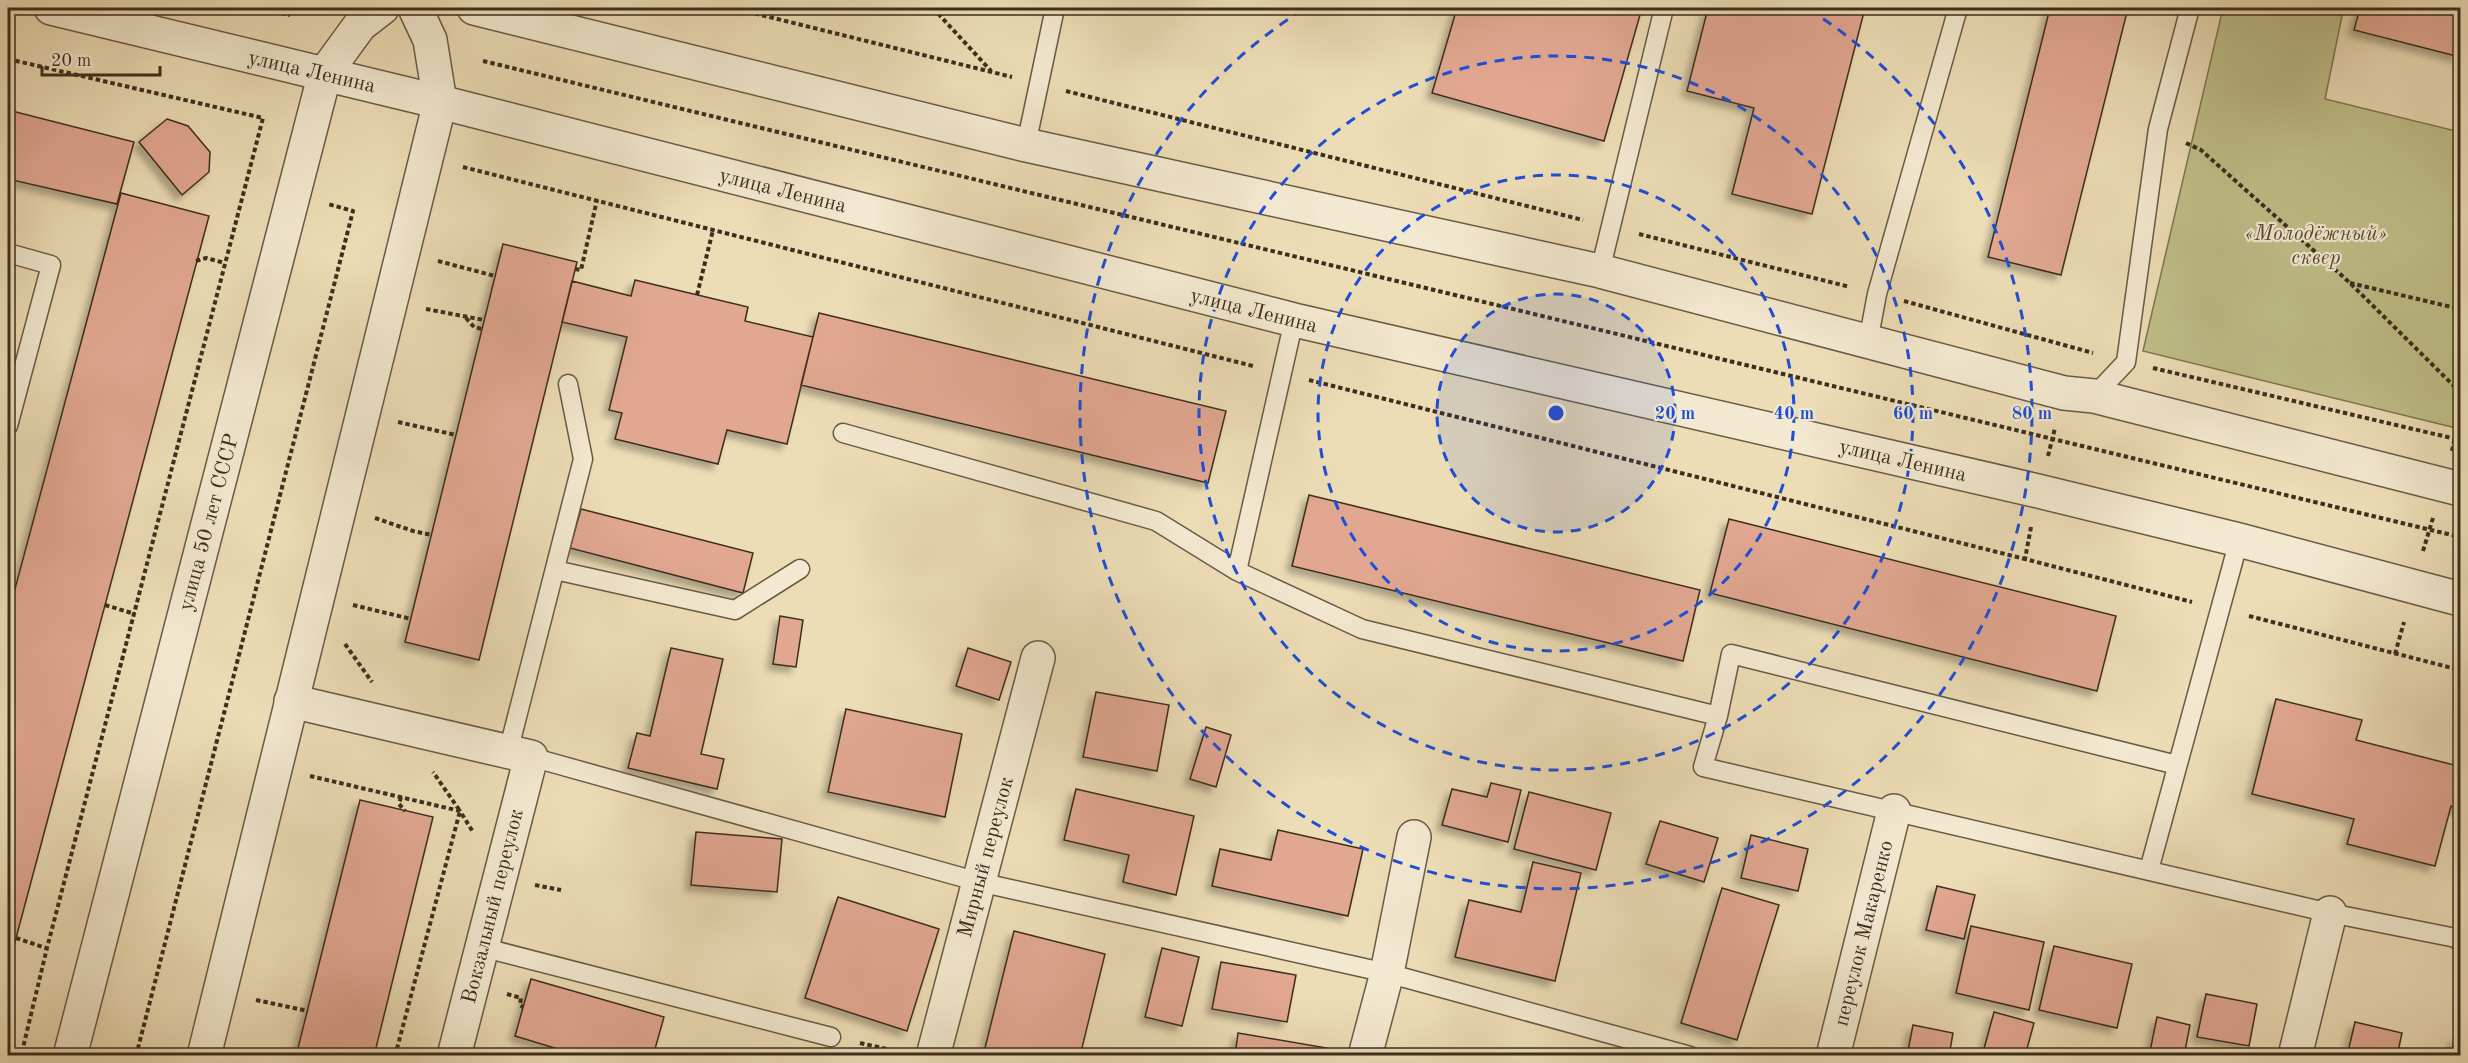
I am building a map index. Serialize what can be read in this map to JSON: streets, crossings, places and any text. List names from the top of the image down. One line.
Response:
{"streets":{"street":["улица Ленина","улица 50 лет СССР","Мирный переулок","Вокзальный переулок","переулок Макаренко"]},"crossings":[["улица Ленина","улица 50 лет СССР"]],"parks":["«Молодёжный» сквер"],"scale_bar":"20 m","rings":["20 m","40 m","60 m","80 m"]}
